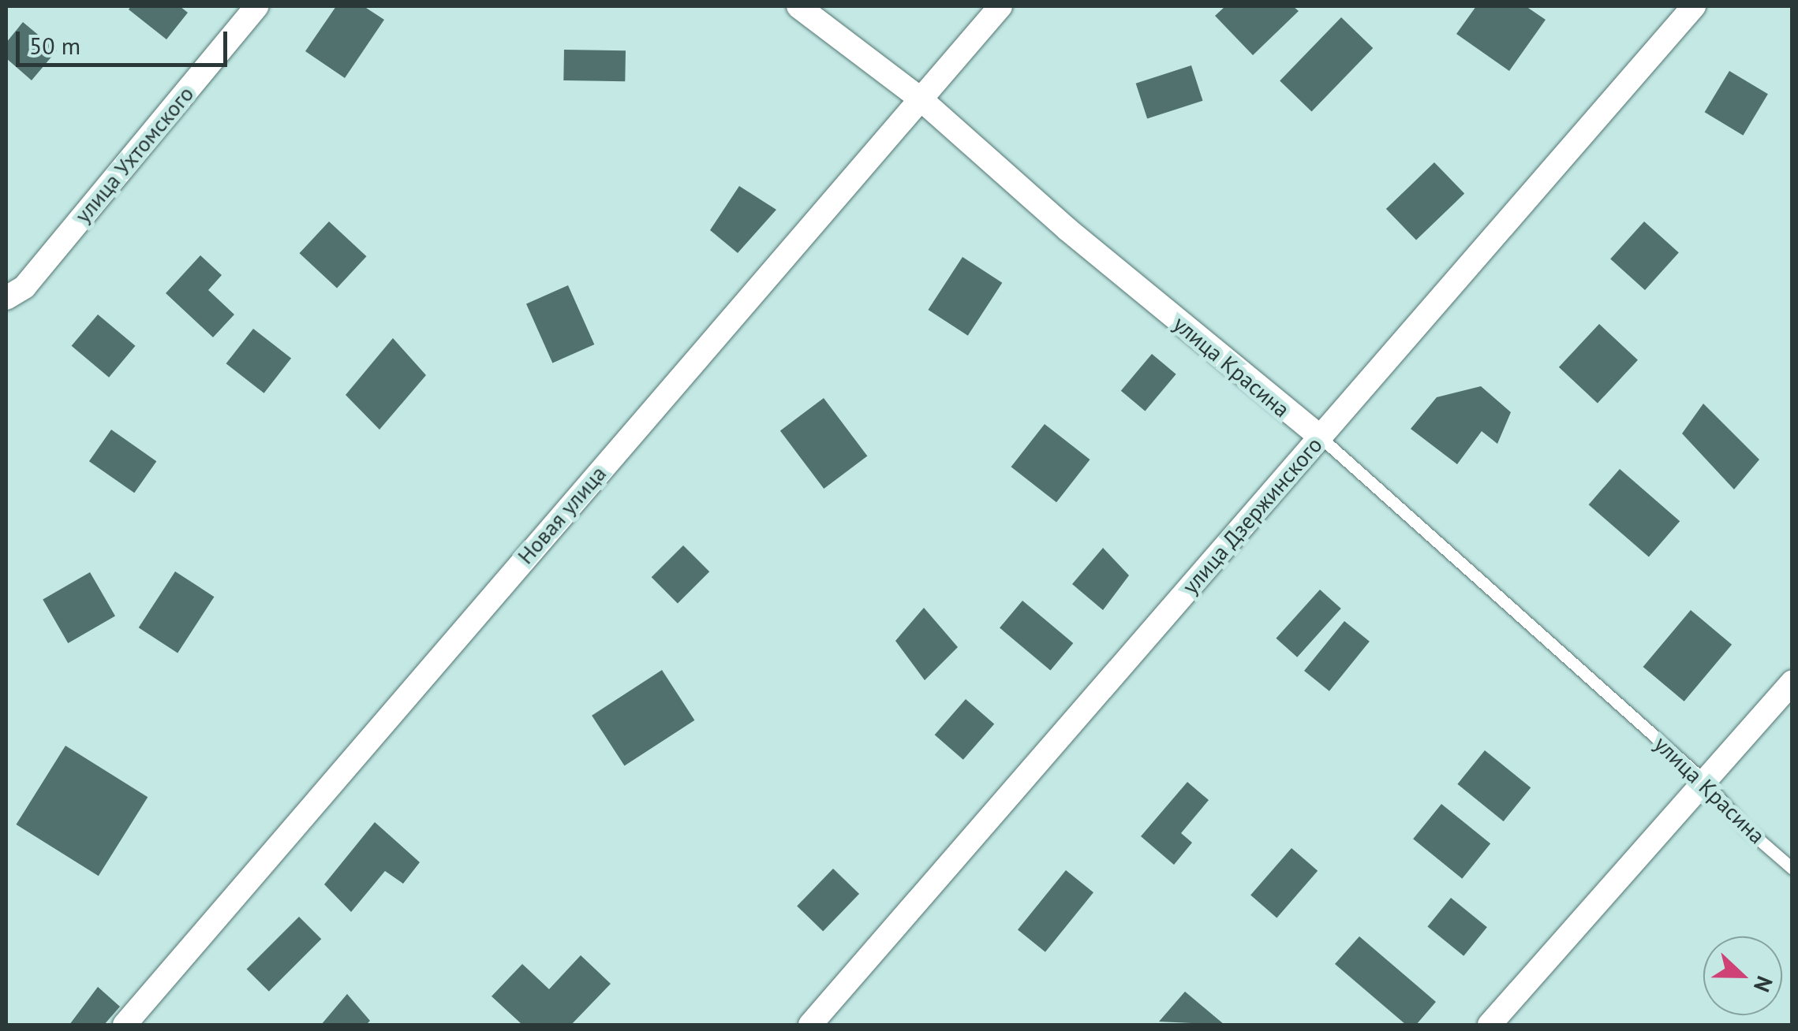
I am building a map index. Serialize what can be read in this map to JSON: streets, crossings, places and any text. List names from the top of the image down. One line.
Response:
{"streets":{"street":["улица Ухтомского","улица Красина","Новая улица","улица Дзержинского"]},"crossings":[["улица Красина","Новая улица"],["улица Красина","улица Дзержинского"]],"scale_bar":"50 m","north":"right"}
